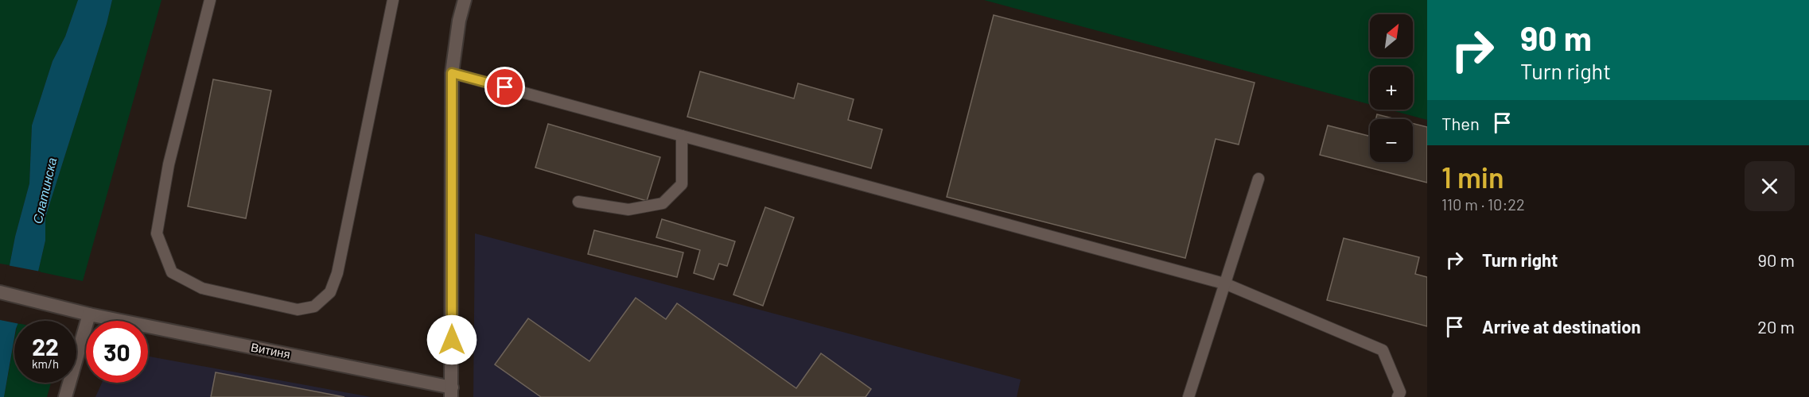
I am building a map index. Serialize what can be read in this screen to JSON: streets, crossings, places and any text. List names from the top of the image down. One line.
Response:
{"streets":{"street":["Витиня"]},"water":["Слатинска"],"north":"top right","page":{"turn":["90 m","Turn right"],"map_buttons":["+","−"],"then":"Then","heading":["1 min","110 m · 10:22"],"list":[{"name":"Turn right","value":"90 m"},{"name":"Arrive at destination","value":"20 m"}],"speed":"22 km/h","limit":"30"}}
